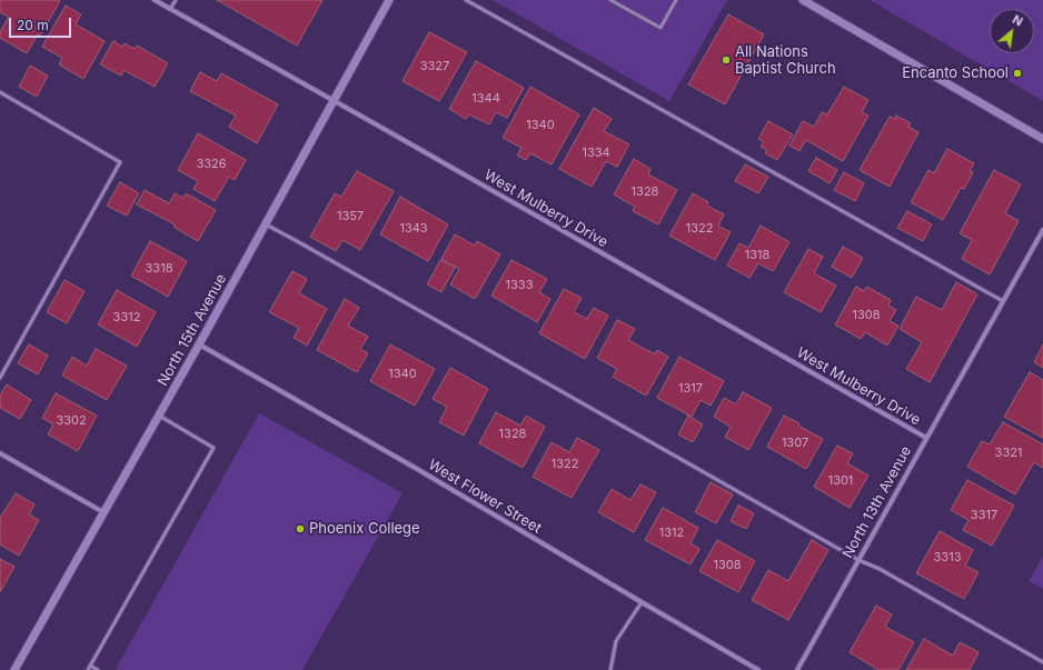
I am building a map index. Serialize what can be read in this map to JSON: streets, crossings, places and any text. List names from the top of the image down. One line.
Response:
{"streets":{"street":["West Mulberry Drive","North 15th Avenue","West Flower Street","North 13th Avenue"]},"crossings":[["West Mulberry Drive","North 15th Avenue"],["West Mulberry Drive","North 13th Avenue"],["North 15th Avenue","West Flower Street"]],"places":["All Nations Baptist Church","Encanto School","Phoenix College"],"house_numbers":["3327","1344","1340","1334","3326","1328","1357","1343","1322","1318","3318","1333","1308","3312","1340","1317","3302","1328","1307","3321","1322","1301","3317","1312","3313","1308"],"scale_bar":"20 m","north":"top right"}
